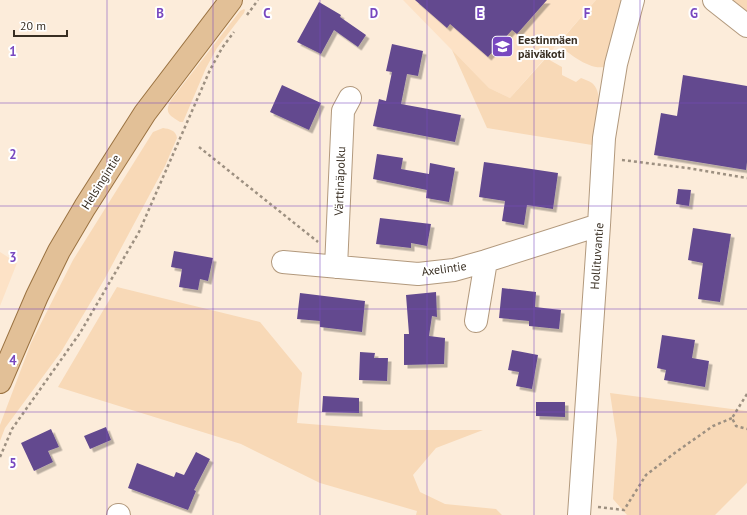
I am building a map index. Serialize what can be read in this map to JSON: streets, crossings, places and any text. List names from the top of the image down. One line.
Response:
{"streets":{"main road":["Helsingintie"],"street":["Värttinäpolku","Hollituvantie","Axelintie"]},"crossings":[["Värttinäpolku","Axelintie"],["Hollituvantie","Axelintie"]],"places":{"school or university":["Eestinmäen päiväkoti"]},"scale_bar":"20 m","grid":{"columns":["B","C","D","E","F","G"],"rows":["1","2","3","4","5"]}}
